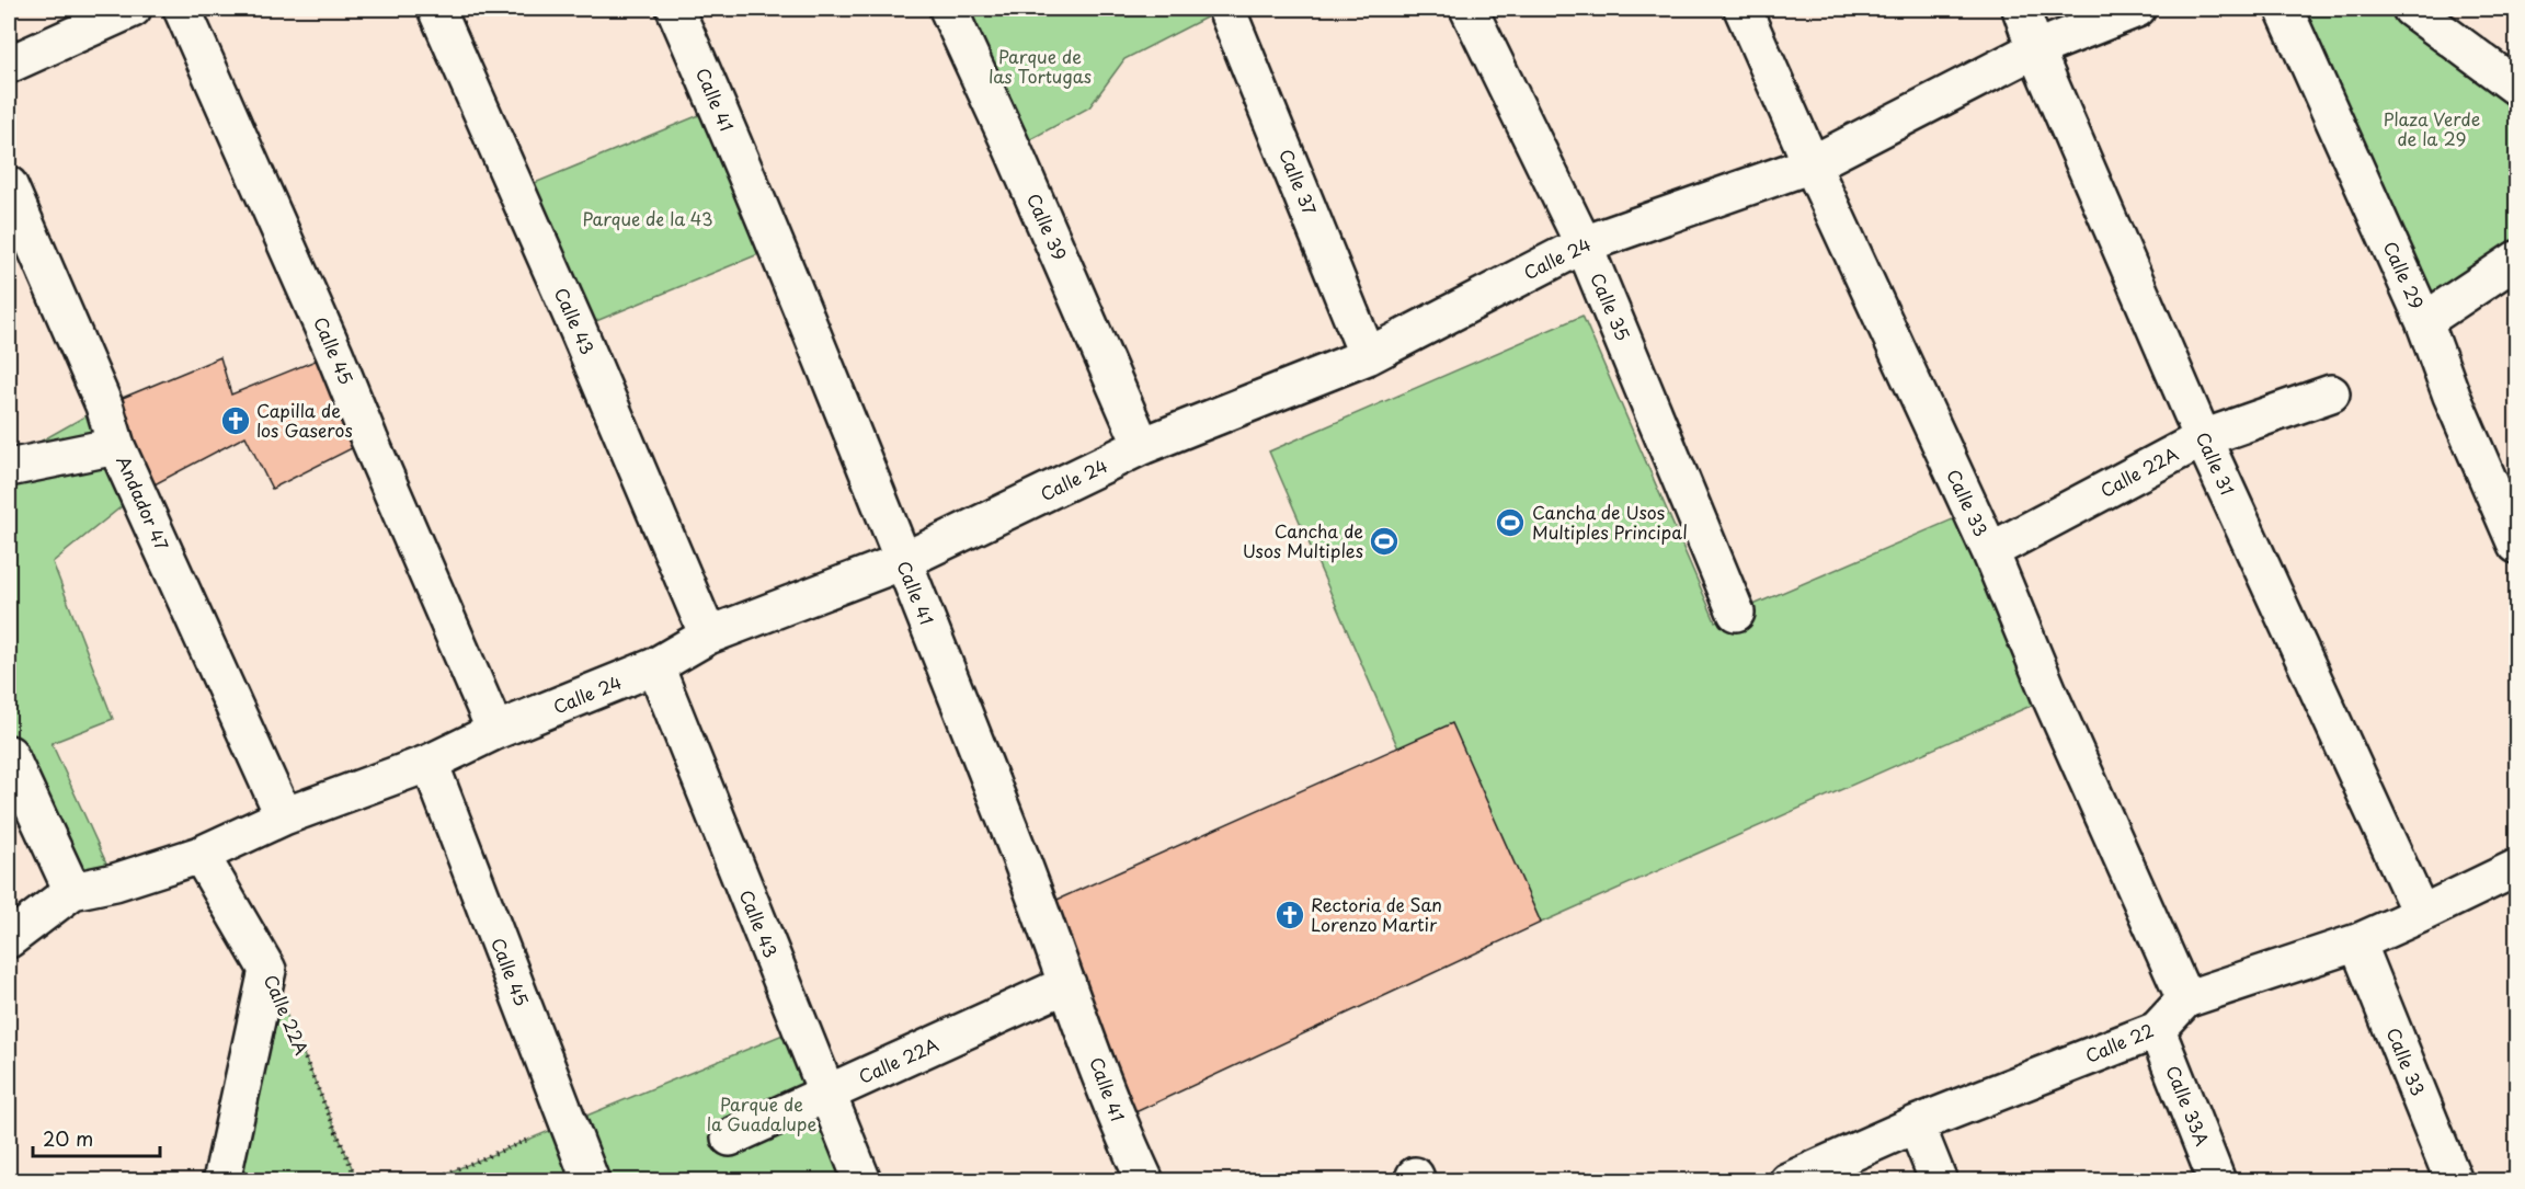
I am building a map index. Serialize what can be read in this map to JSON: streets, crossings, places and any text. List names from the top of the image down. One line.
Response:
{"streets":{"street":["Calle 41","Calle 37","Calle 39","Calle 24","Calle 29","Calle 35","Calle 43","Calle 45","Calle 31","Calle 22A","Andador 47","Calle 33","Calle 22","Calle 33A"]},"crossings":[["Calle 41","Calle 24"],["Calle 41","Calle 22A"],["Calle 37","Calle 24"],["Calle 39","Calle 24"],["Calle 24","Calle 35"],["Calle 24","Calle 43"],["Calle 24","Calle 45"],["Calle 24","Calle 31"],["Calle 24","Calle 22A"],["Calle 24","Andador 47"],["Calle 24","Calle 33"],["Calle 43","Calle 22A"],["Calle 31","Calle 22A"],["Calle 31","Calle 22"],["Calle 22A","Calle 33"],["Calle 33","Calle 22"],["Calle 22","Calle 33A"]],"parks":["Parque de las Tortugas","Plaza Verde de la 29","Parque de la 43","Parque de la Guadalupe"],"places":{"church":["Capilla de los Gaseros","Rectoria de San Lorenzo Martir"],"sports":["Cancha de Usos Multiples Principal","Cancha de Usos Multiples"]},"scale_bar":"20 m"}
